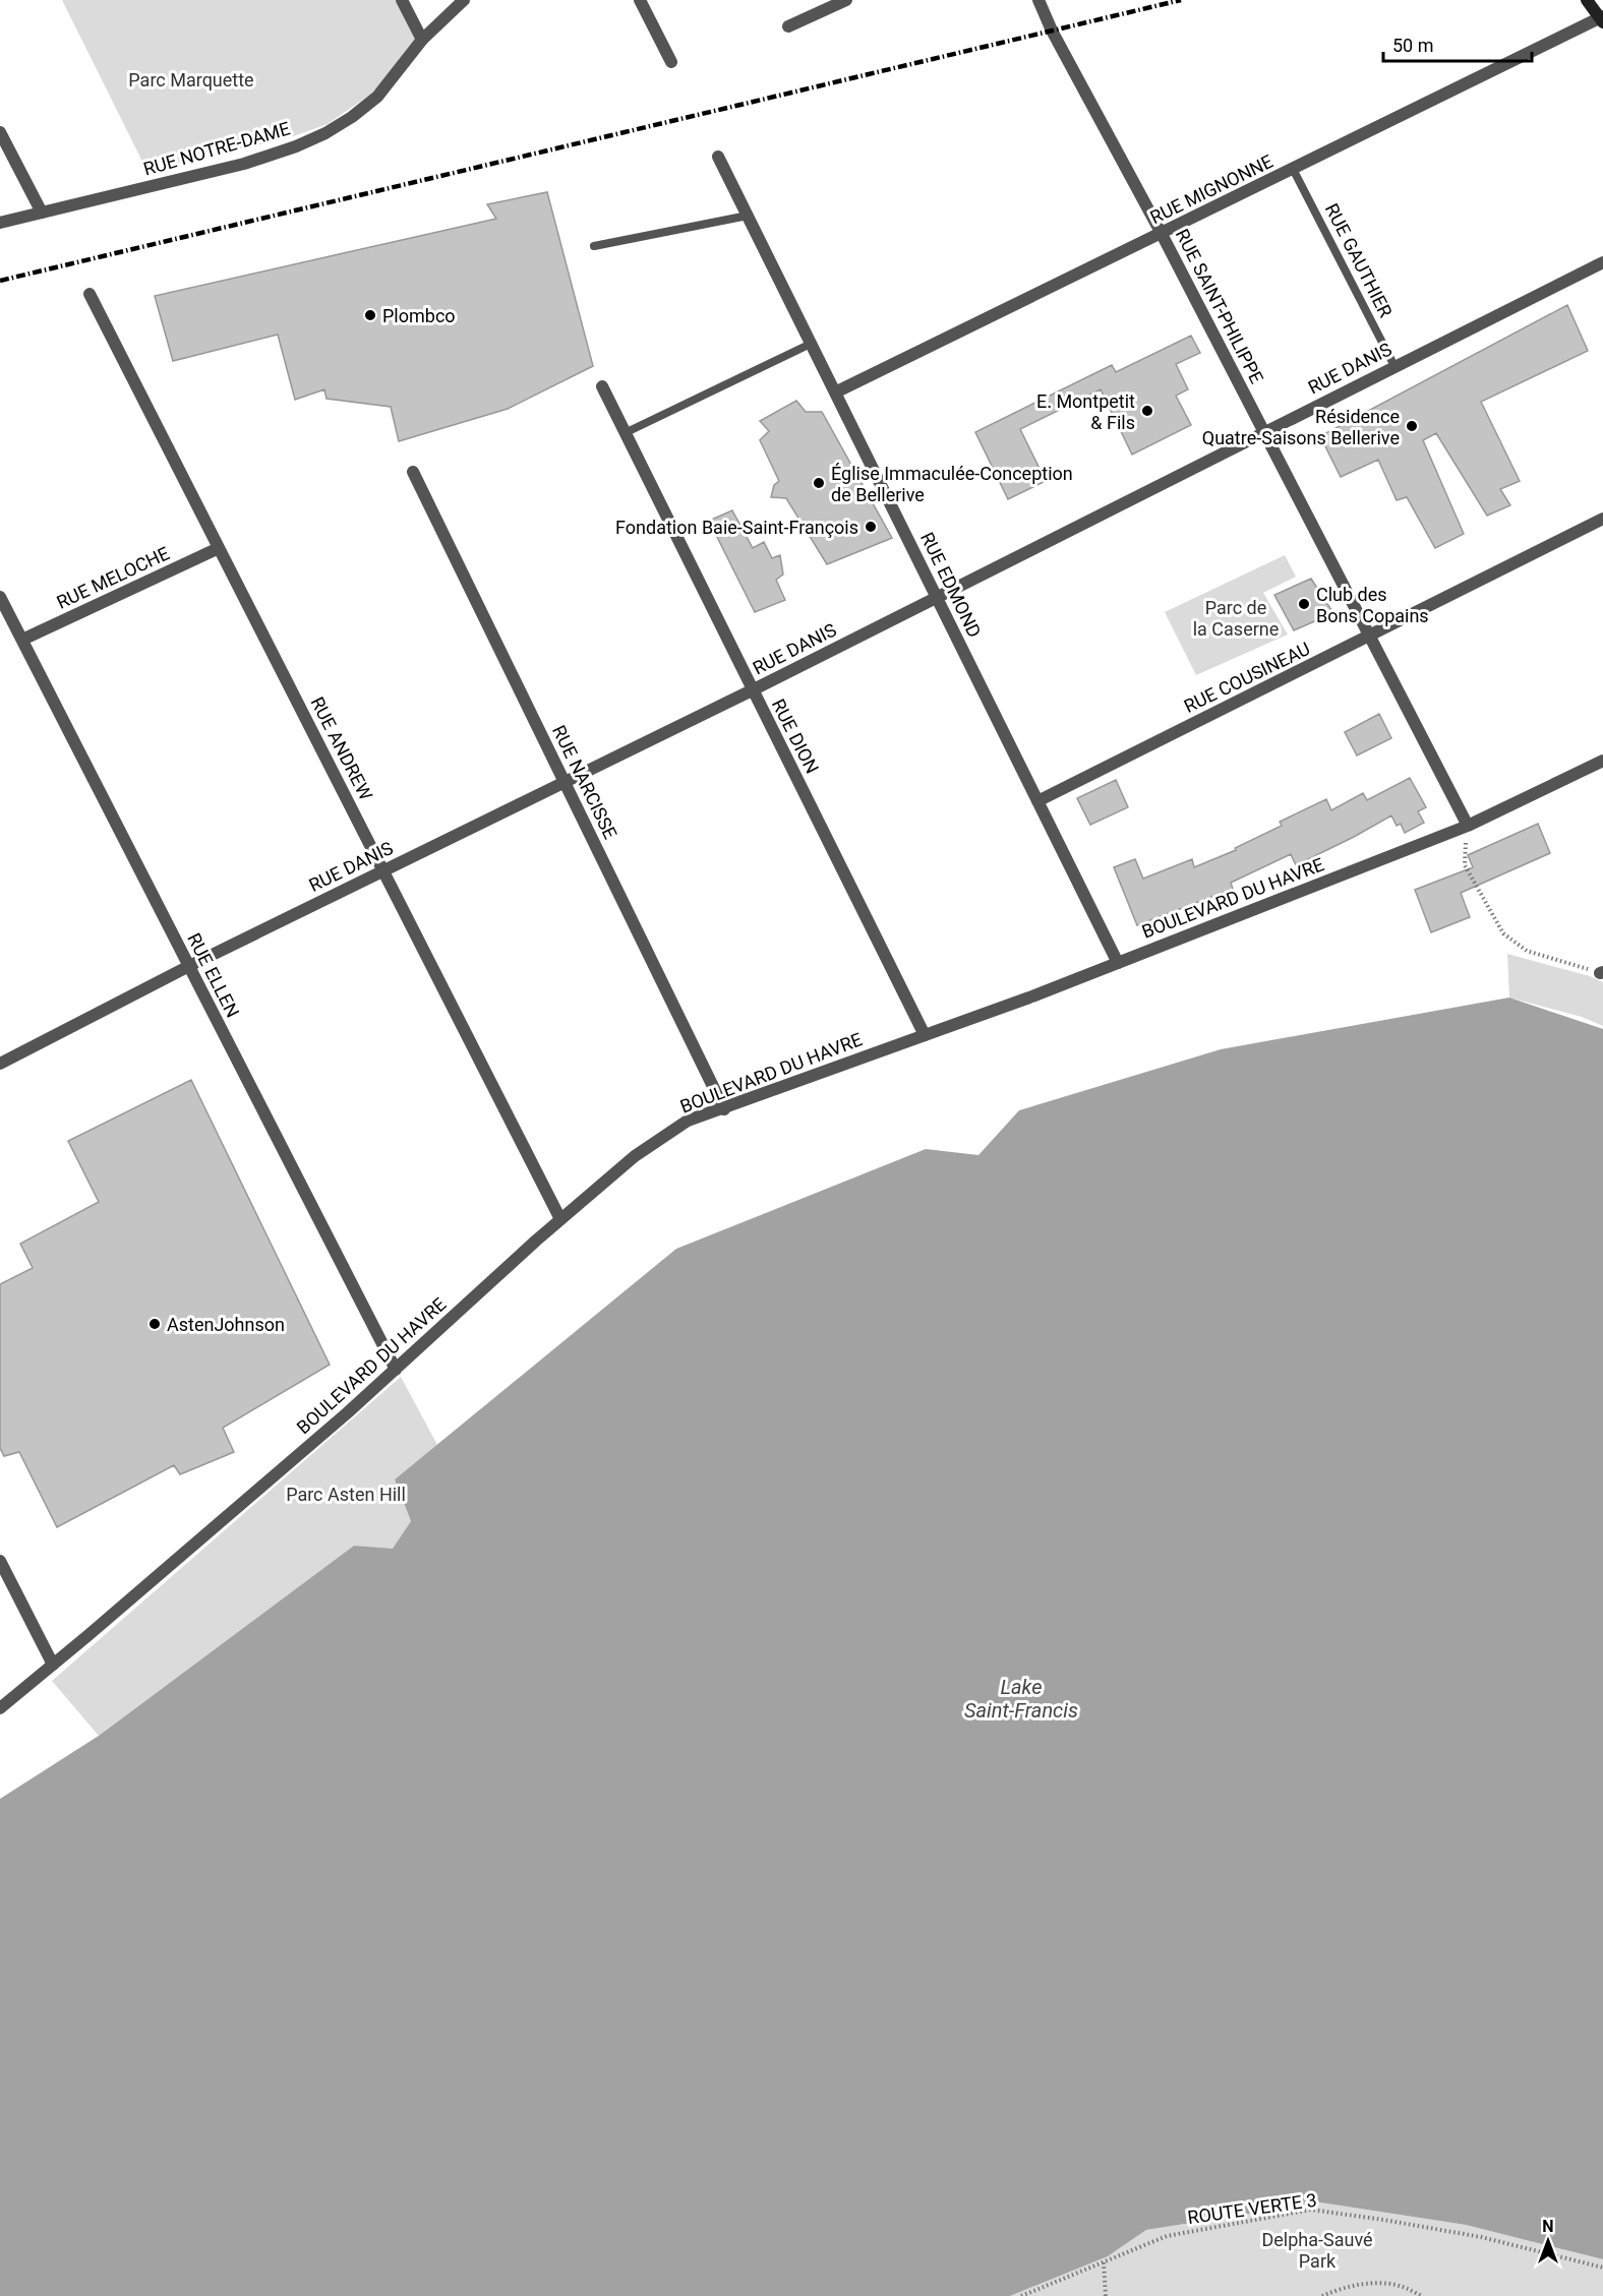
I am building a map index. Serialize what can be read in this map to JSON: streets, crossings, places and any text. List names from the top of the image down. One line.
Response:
{"streets":{"street":["RUE NOTRE-DAME","RUE MIGNONNE","RUE SAINT-PHILIPPE","RUE DANIS","RUE MELOCHE","RUE EDMOND","RUE COUSINEAU","RUE DION","RUE ANDREW","RUE NARCISSE","BOULEVARD DU HAVRE","RUE ELLEN"],"lane":["RUE GAUTHIER"],"path":["ROUTE VERTE 3"]},"crossings":[["RUE MIGNONNE","RUE GAUTHIER"],["RUE MIGNONNE","RUE SAINT-PHILIPPE"],["RUE MIGNONNE","RUE EDMOND"],["RUE GAUTHIER","RUE DANIS"],["RUE SAINT-PHILIPPE","RUE DANIS"],["RUE SAINT-PHILIPPE","RUE COUSINEAU"],["RUE SAINT-PHILIPPE","BOULEVARD DU HAVRE"],["RUE DANIS","RUE EDMOND"],["RUE DANIS","RUE DION"],["RUE DANIS","RUE ANDREW"],["RUE DANIS","RUE NARCISSE"],["RUE DANIS","RUE ELLEN"],["RUE MELOCHE","RUE ANDREW"],["RUE MELOCHE","RUE ELLEN"],["RUE EDMOND","RUE COUSINEAU"],["RUE EDMOND","BOULEVARD DU HAVRE"],["RUE DION","BOULEVARD DU HAVRE"],["RUE ANDREW","BOULEVARD DU HAVRE"],["RUE NARCISSE","BOULEVARD DU HAVRE"],["BOULEVARD DU HAVRE","RUE ELLEN"]],"water":["Lake Saint-Francis"],"parks":["Parc Marquette","Parc de la Caserne","Parc Asten Hill","Delpha-Sauvé Park"],"places":["Plombco","E. Montpetit & Fils","Résidence Quatre-Saisons Bellerive","Église Immaculée-Conception de Bellerive","Fondation Baie-Saint-François","Club des Bons Copains","AstenJohnson"],"scale_bar":"50 m","north":"top"}
